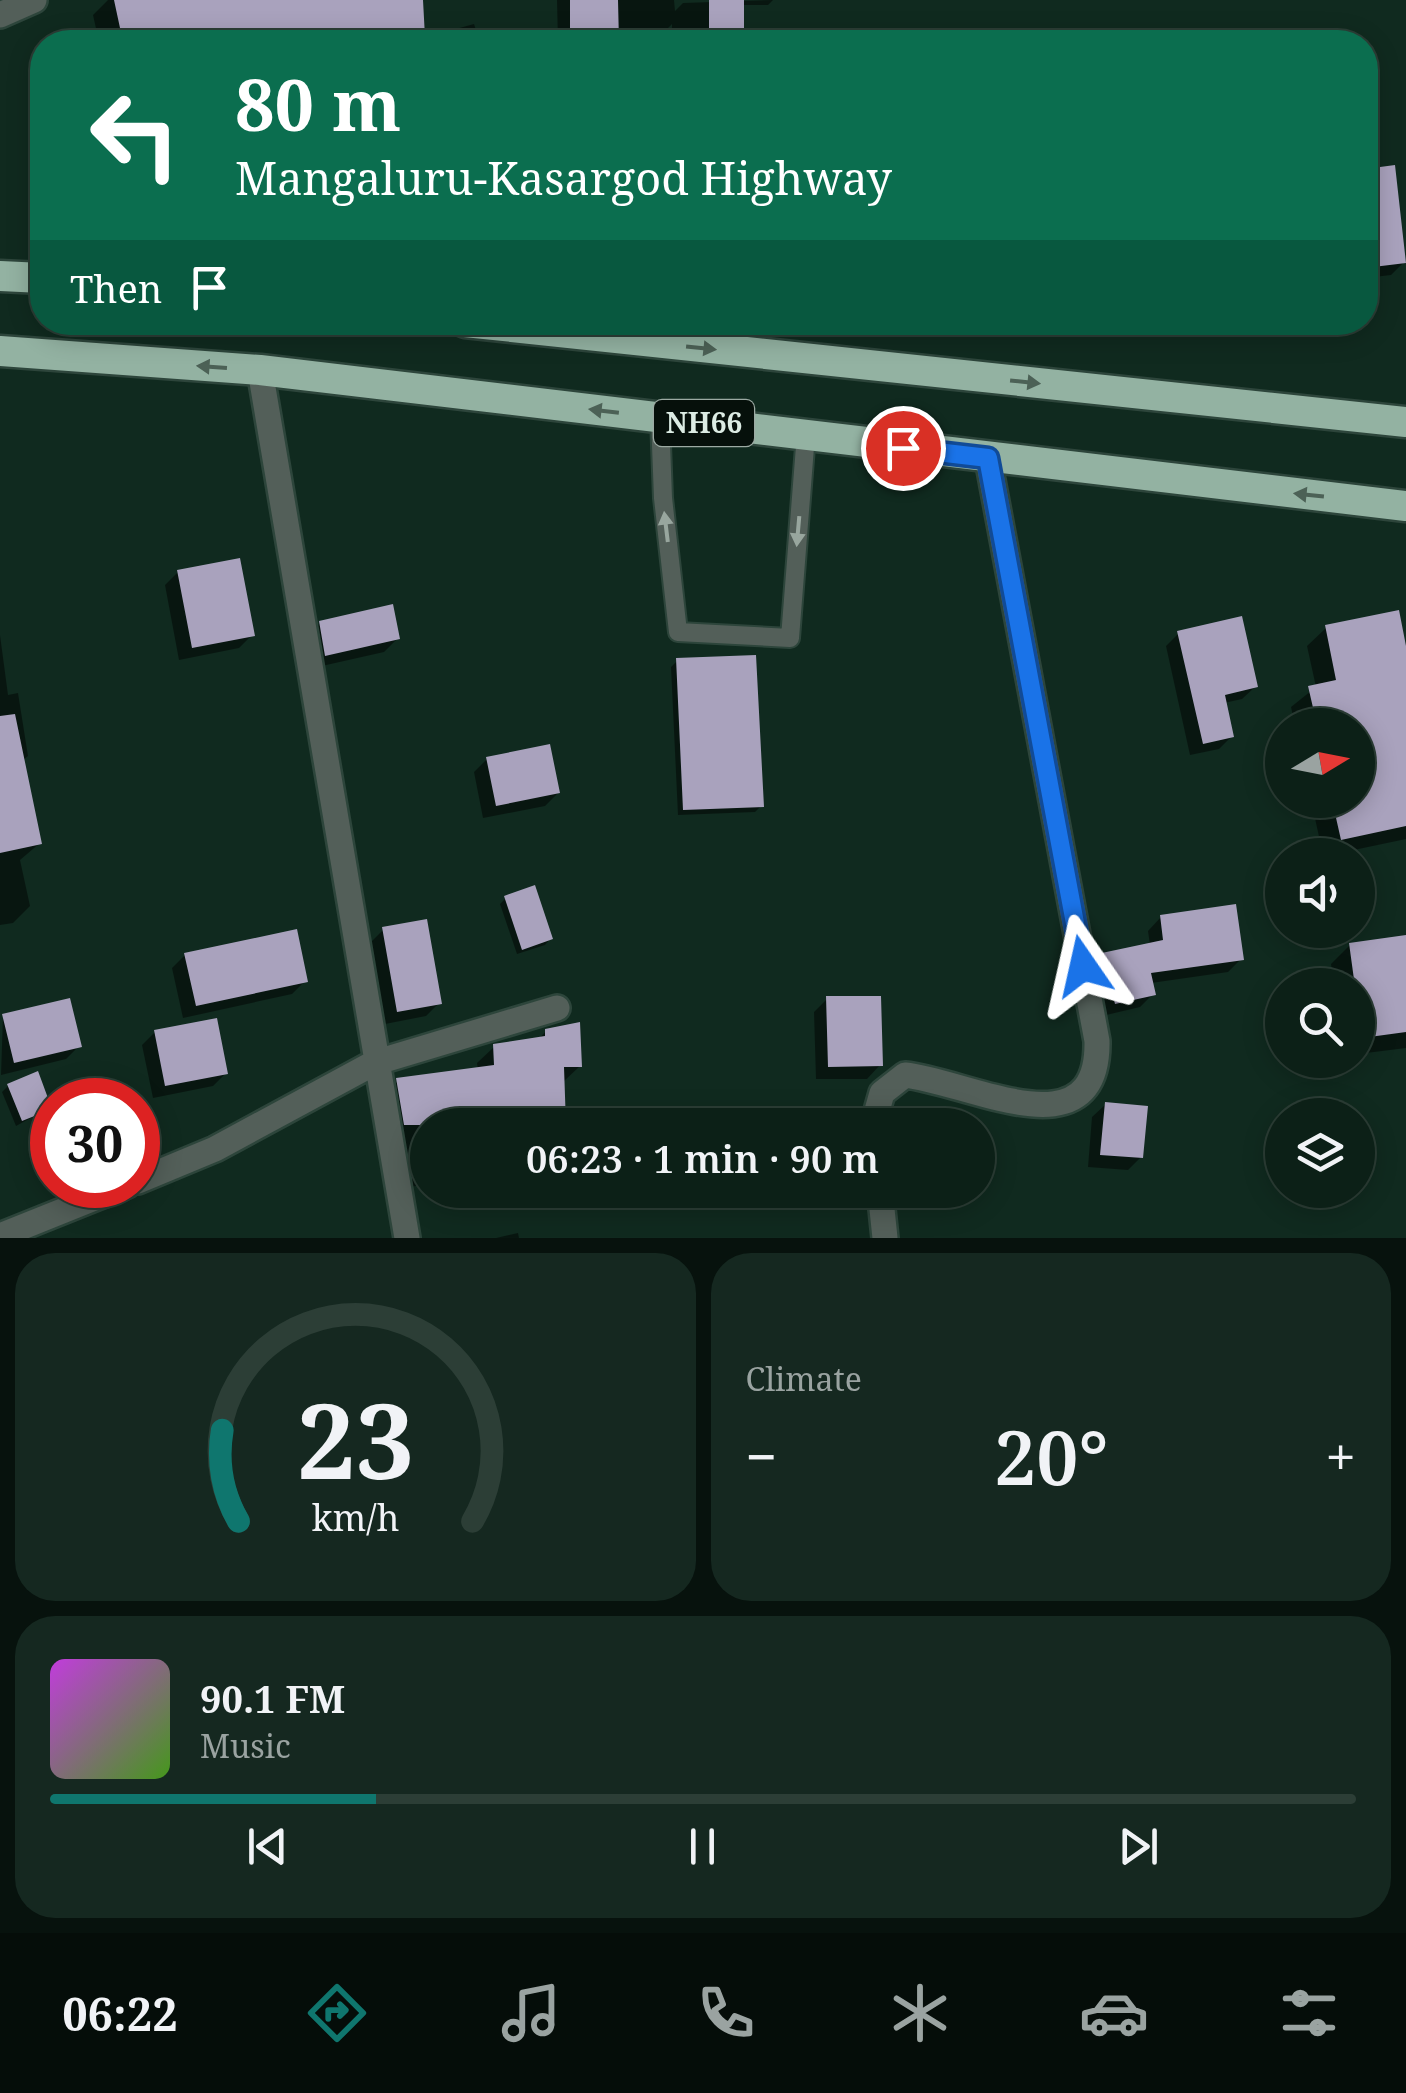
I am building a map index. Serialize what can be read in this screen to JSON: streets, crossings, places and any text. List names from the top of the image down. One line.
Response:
{"streets":{"highway":["NH66"]},"north":"right","page":{"turn":["80 m","Mangaluru-Kasargod Highway"],"then":"Then","limit":"30","trip":"06:23 · 1 min · 90 m","tile":"Climate","heat":["−","20°","+"],"song":["90.1 FM","Music"],"tabs":"06:22","gauge":["23","km/h"]}}
